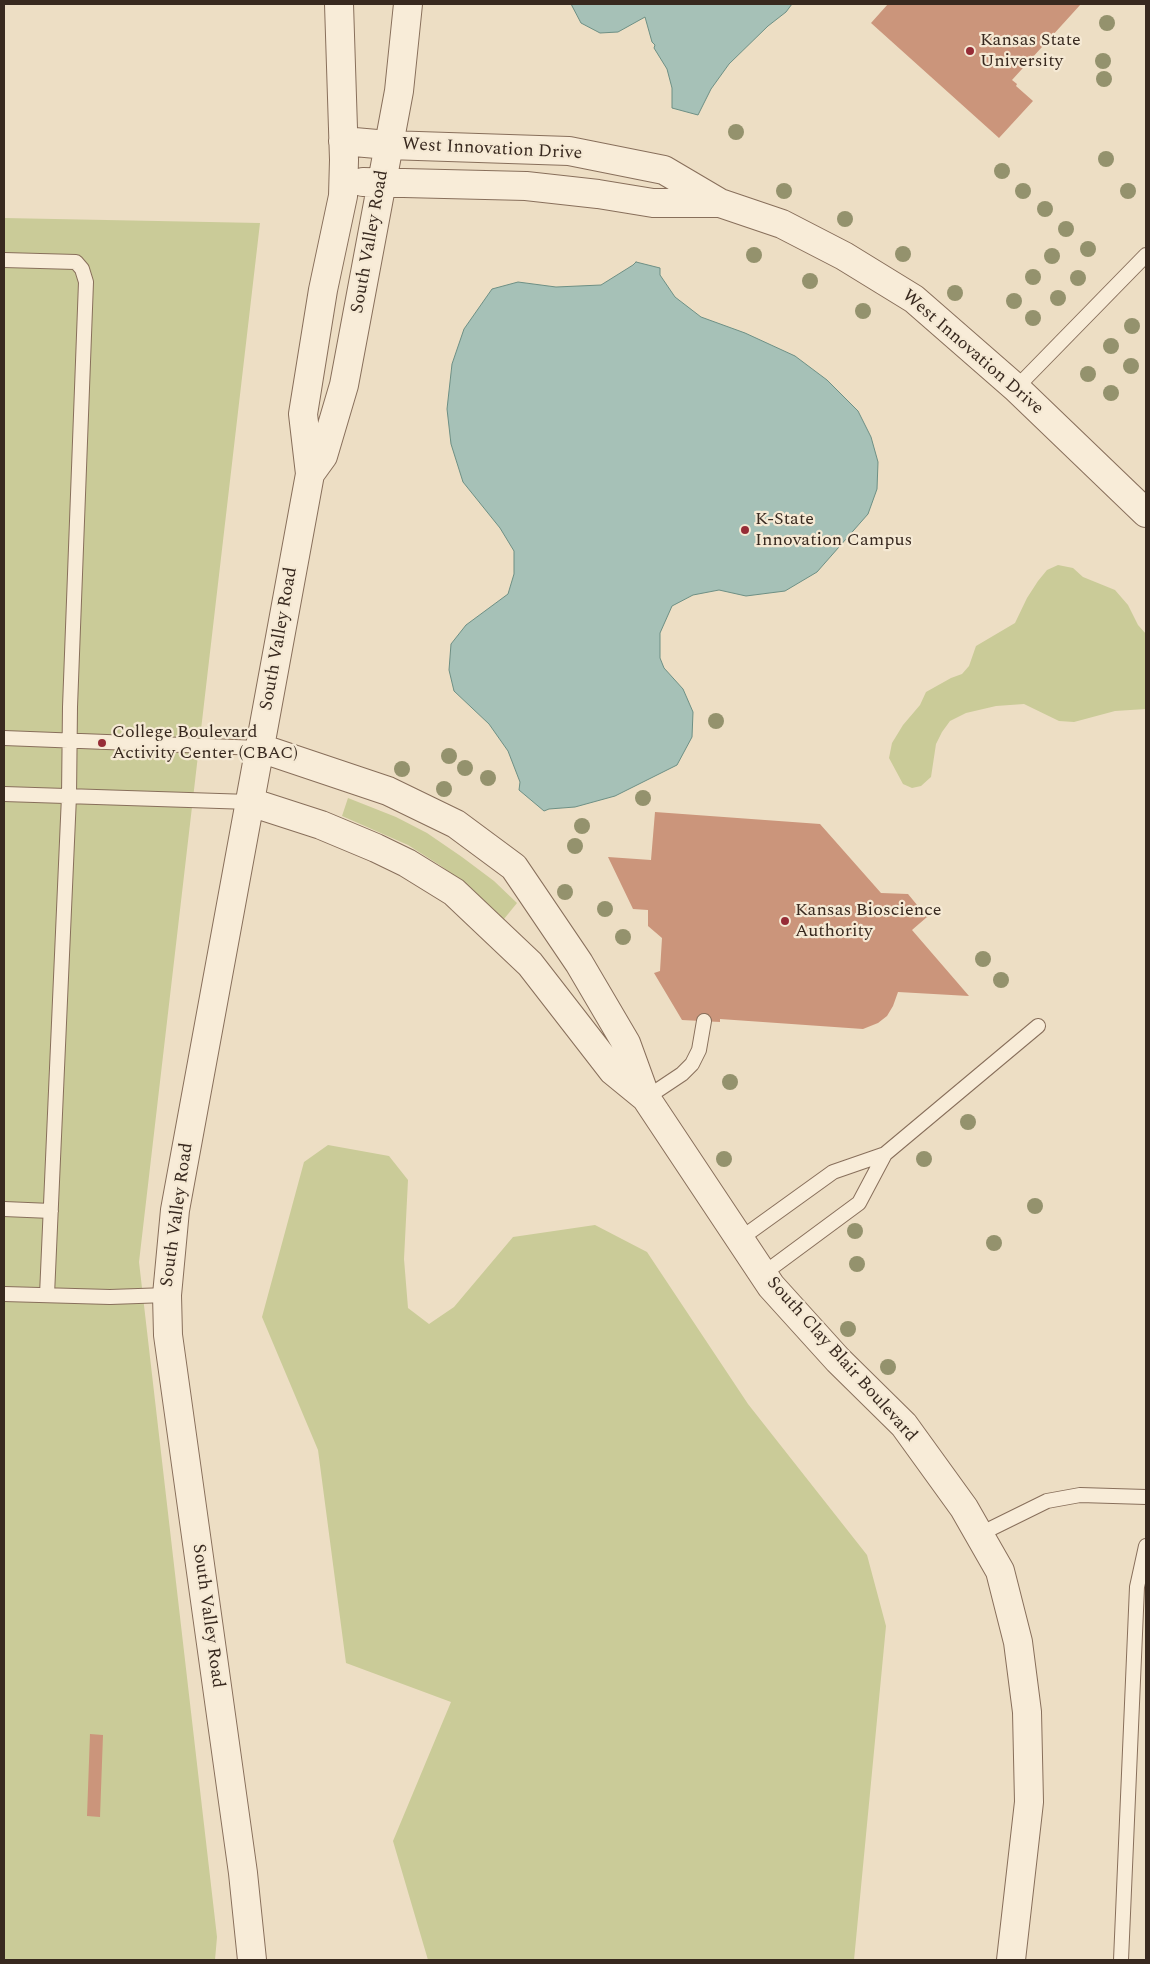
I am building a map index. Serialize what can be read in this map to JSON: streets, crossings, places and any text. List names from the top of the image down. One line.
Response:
{"streets":{"street":["West Innovation Drive","South Valley Road","South Clay Blair Boulevard"]},"crossings":[["West Innovation Drive","South Valley Road"],["South Valley Road","South Clay Blair Boulevard"]],"places":["Kansas State University","K-State Innovation Campus","College Boulevard Activity Center (CBAC)","Kansas Bioscience Authority"]}
